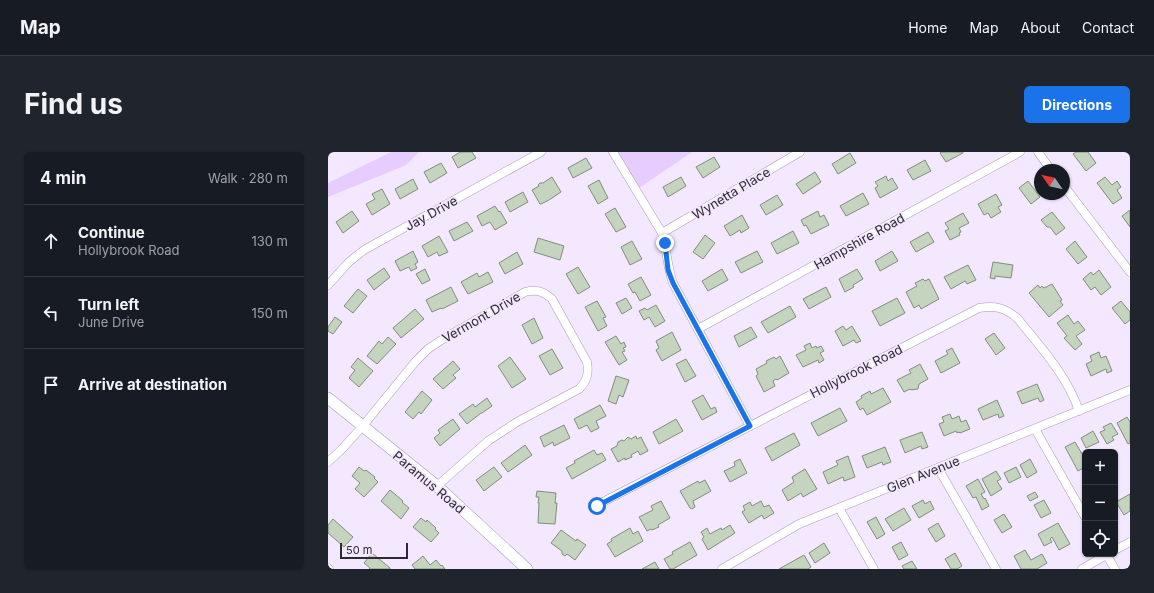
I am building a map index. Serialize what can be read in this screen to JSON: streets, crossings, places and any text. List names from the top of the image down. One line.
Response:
{"streets":{"main road":["Paramus Road"],"street":["Wynetta Place","Jay Drive","Hampshire Road","Vermont Drive","Hollybrook Road","Glen Avenue"]},"crossings":[["Vermont Drive","Paramus Road"],["Hollybrook Road","Glen Avenue"]],"scale_bar":"50 m","north":"top left","page":{"header":"Map","nav":["Home","Map","About","Contact"],"buttons":"Directions","title":"Find us","heading":["4 min","Walk · 280 m"],"list":[["Continue","Hollybrook Road","130 m"],["Turn left","June Drive","150 m"],"Arrive at destination"],"map_buttons":["+","−"],"scale":"50 m"}}
